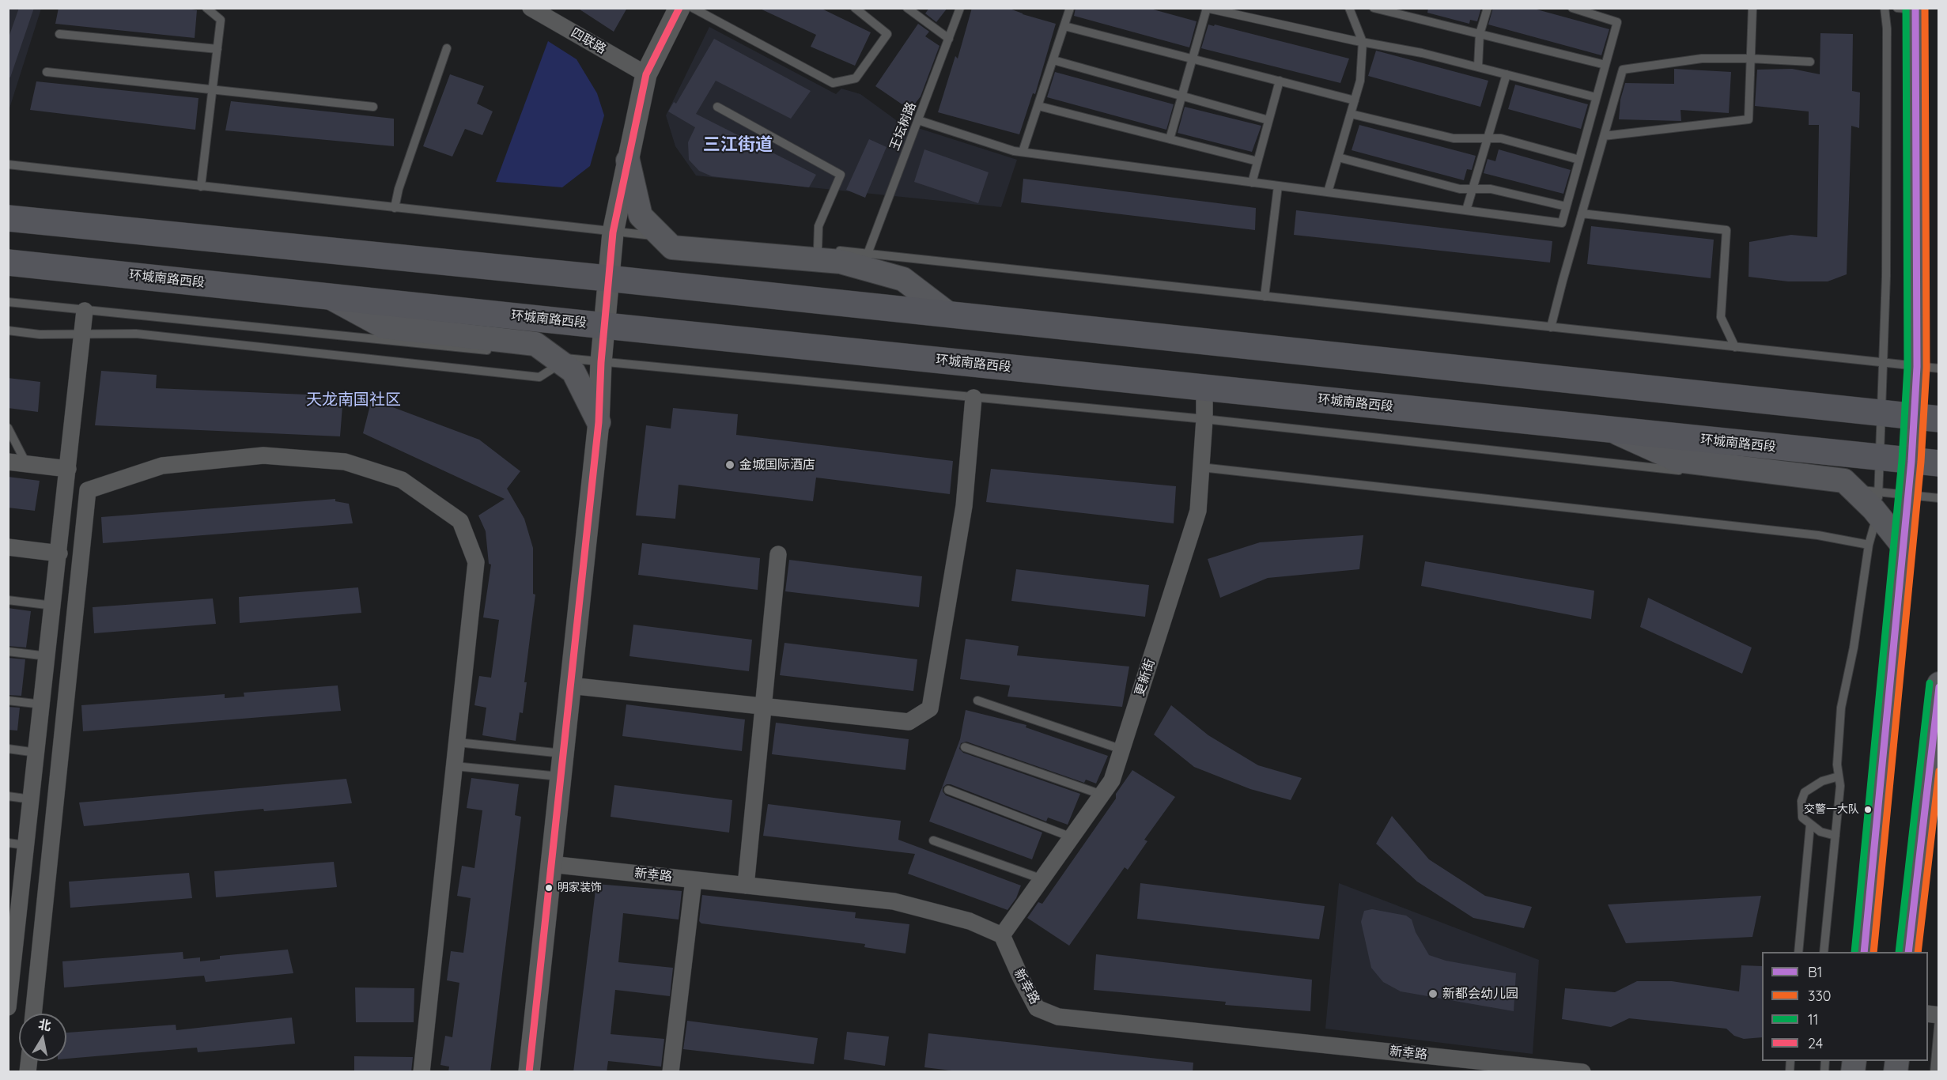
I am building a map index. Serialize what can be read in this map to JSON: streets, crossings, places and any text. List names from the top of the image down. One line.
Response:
{"streets":{"main road":["环城南路西段"],"street":["四联路","更新街","新幸路"],"lane":["王坛树路"]},"crossings":[["环城南路西段","更新街"],["更新街","新幸路"]],"districts":["三江街道","天龙南国社区"],"places":["金城国际酒店","交警一大队","明家装饰","新都会幼儿园"],"lines":["transit line B1","transit line 330","transit line 11","transit line 24"],"legend":["B1","330","11","24"],"north":"top"}
